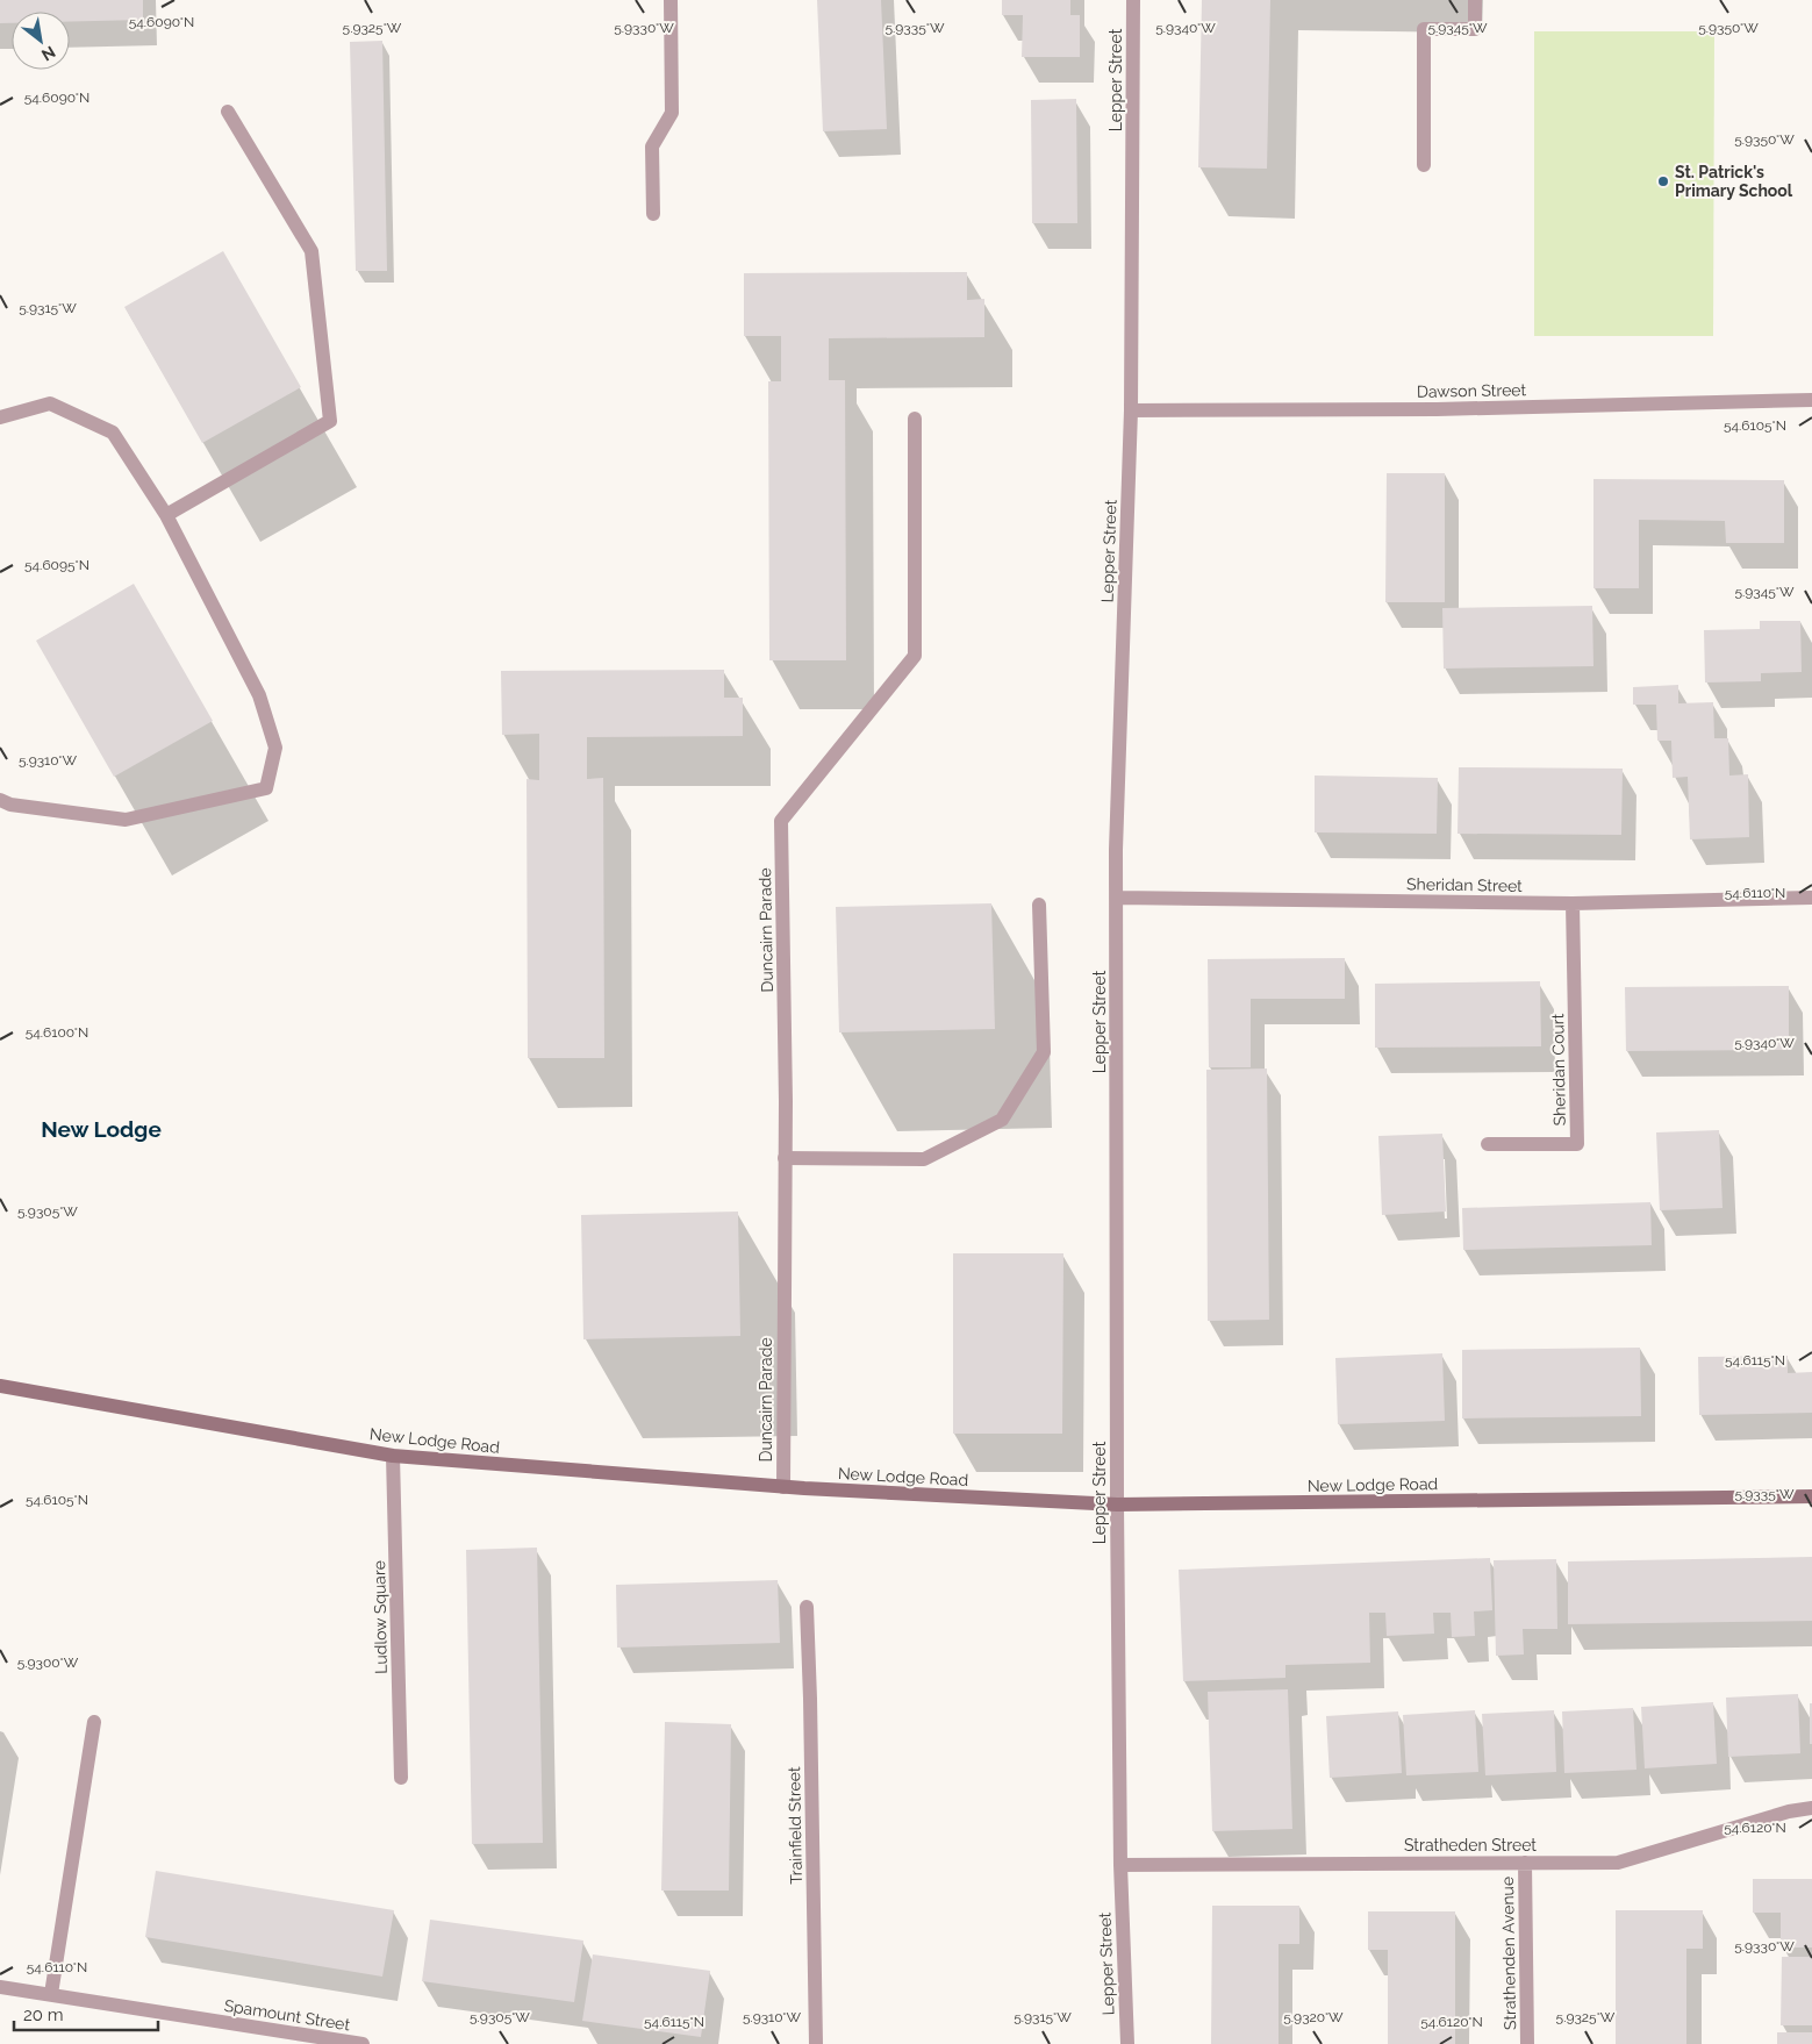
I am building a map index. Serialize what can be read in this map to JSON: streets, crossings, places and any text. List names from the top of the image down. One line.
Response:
{"streets":{"street":["Lepper Street","Dawson Street","Sheridan Street","Duncairn Parade","Sheridan Court","New Lodge Road","Ludlow Square","Trainfield Street","Stratheden Street","Strathenden Avenue","Spamount Street"]},"crossings":[["Lepper Street","Dawson Street"],["Lepper Street","Sheridan Street"],["Lepper Street","New Lodge Road"],["Lepper Street","Stratheden Street"],["Sheridan Street","Sheridan Court"],["Duncairn Parade","New Lodge Road"],["New Lodge Road","Ludlow Square"],["Stratheden Street","Strathenden Avenue"]],"districts":["New Lodge"],"places":["St. Patrick's Primary School"],"scale_bar":"20 m","north":"bottom right","coordinates":["54.6090°N","5.9350°W","5.9325°W","5.9330°W","5.9335°W","5.9340°W","5.9345°W","5.9315°W","54.6105°N","54.6095°N","5.9310°W","54.6110°N","54.6100°N","5.9305°W","54.6115°N","5.9300°W","54.6120°N","5.9320°W"]}
